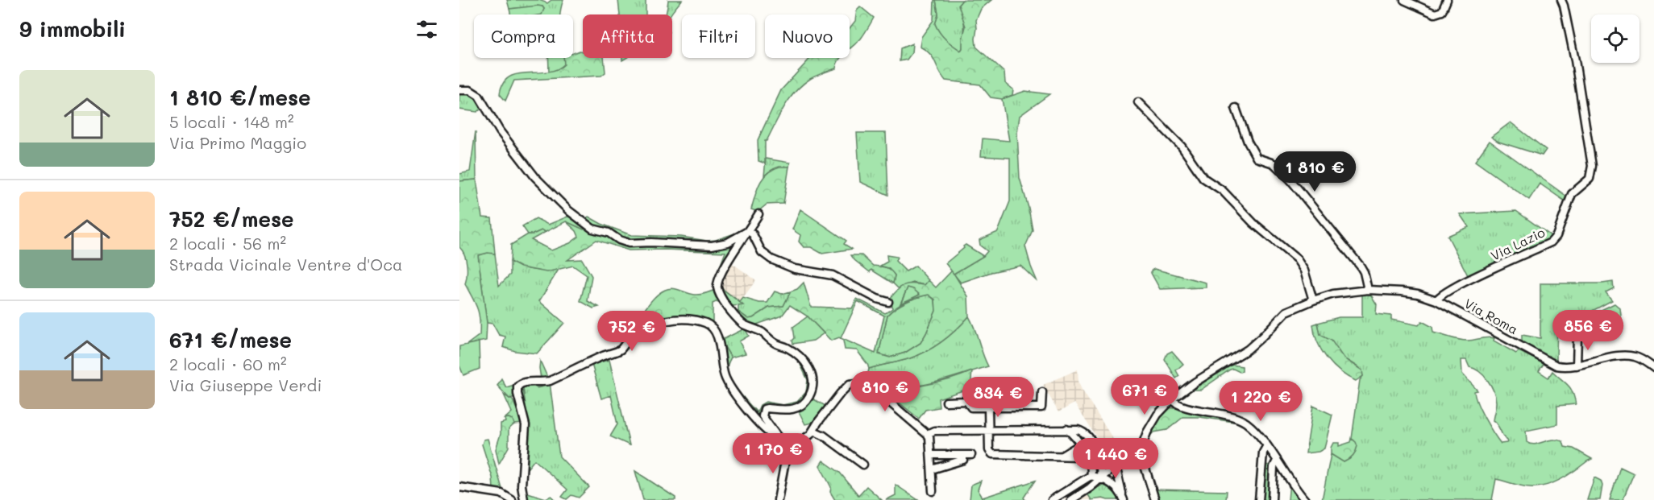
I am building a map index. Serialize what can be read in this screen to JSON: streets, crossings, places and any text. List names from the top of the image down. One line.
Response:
{"streets":{"street":["Via Lazio","Via Roma"]},"crossings":[["Via Lazio","Via Roma"]],"page":{"heading":"9 immobili","chip":["Compra","Affitta","Filtri","Nuovo"],"list":[{"name":"1 810 €/mese","note":"5 locali · 148 m² · Via Primo Maggio"},{"name":"752 €/mese","note":"2 locali · 56 m² · Strada Vicinale Ventre d'Oca"},{"name":"671 €/mese","note":"2 locali · 60 m² · Via Giuseppe Verdi"}],"price":["1 810 €","856 €","752 €","810 €","671 €","834 €","1 220 €","1 170 €","1 440 €"]}}
